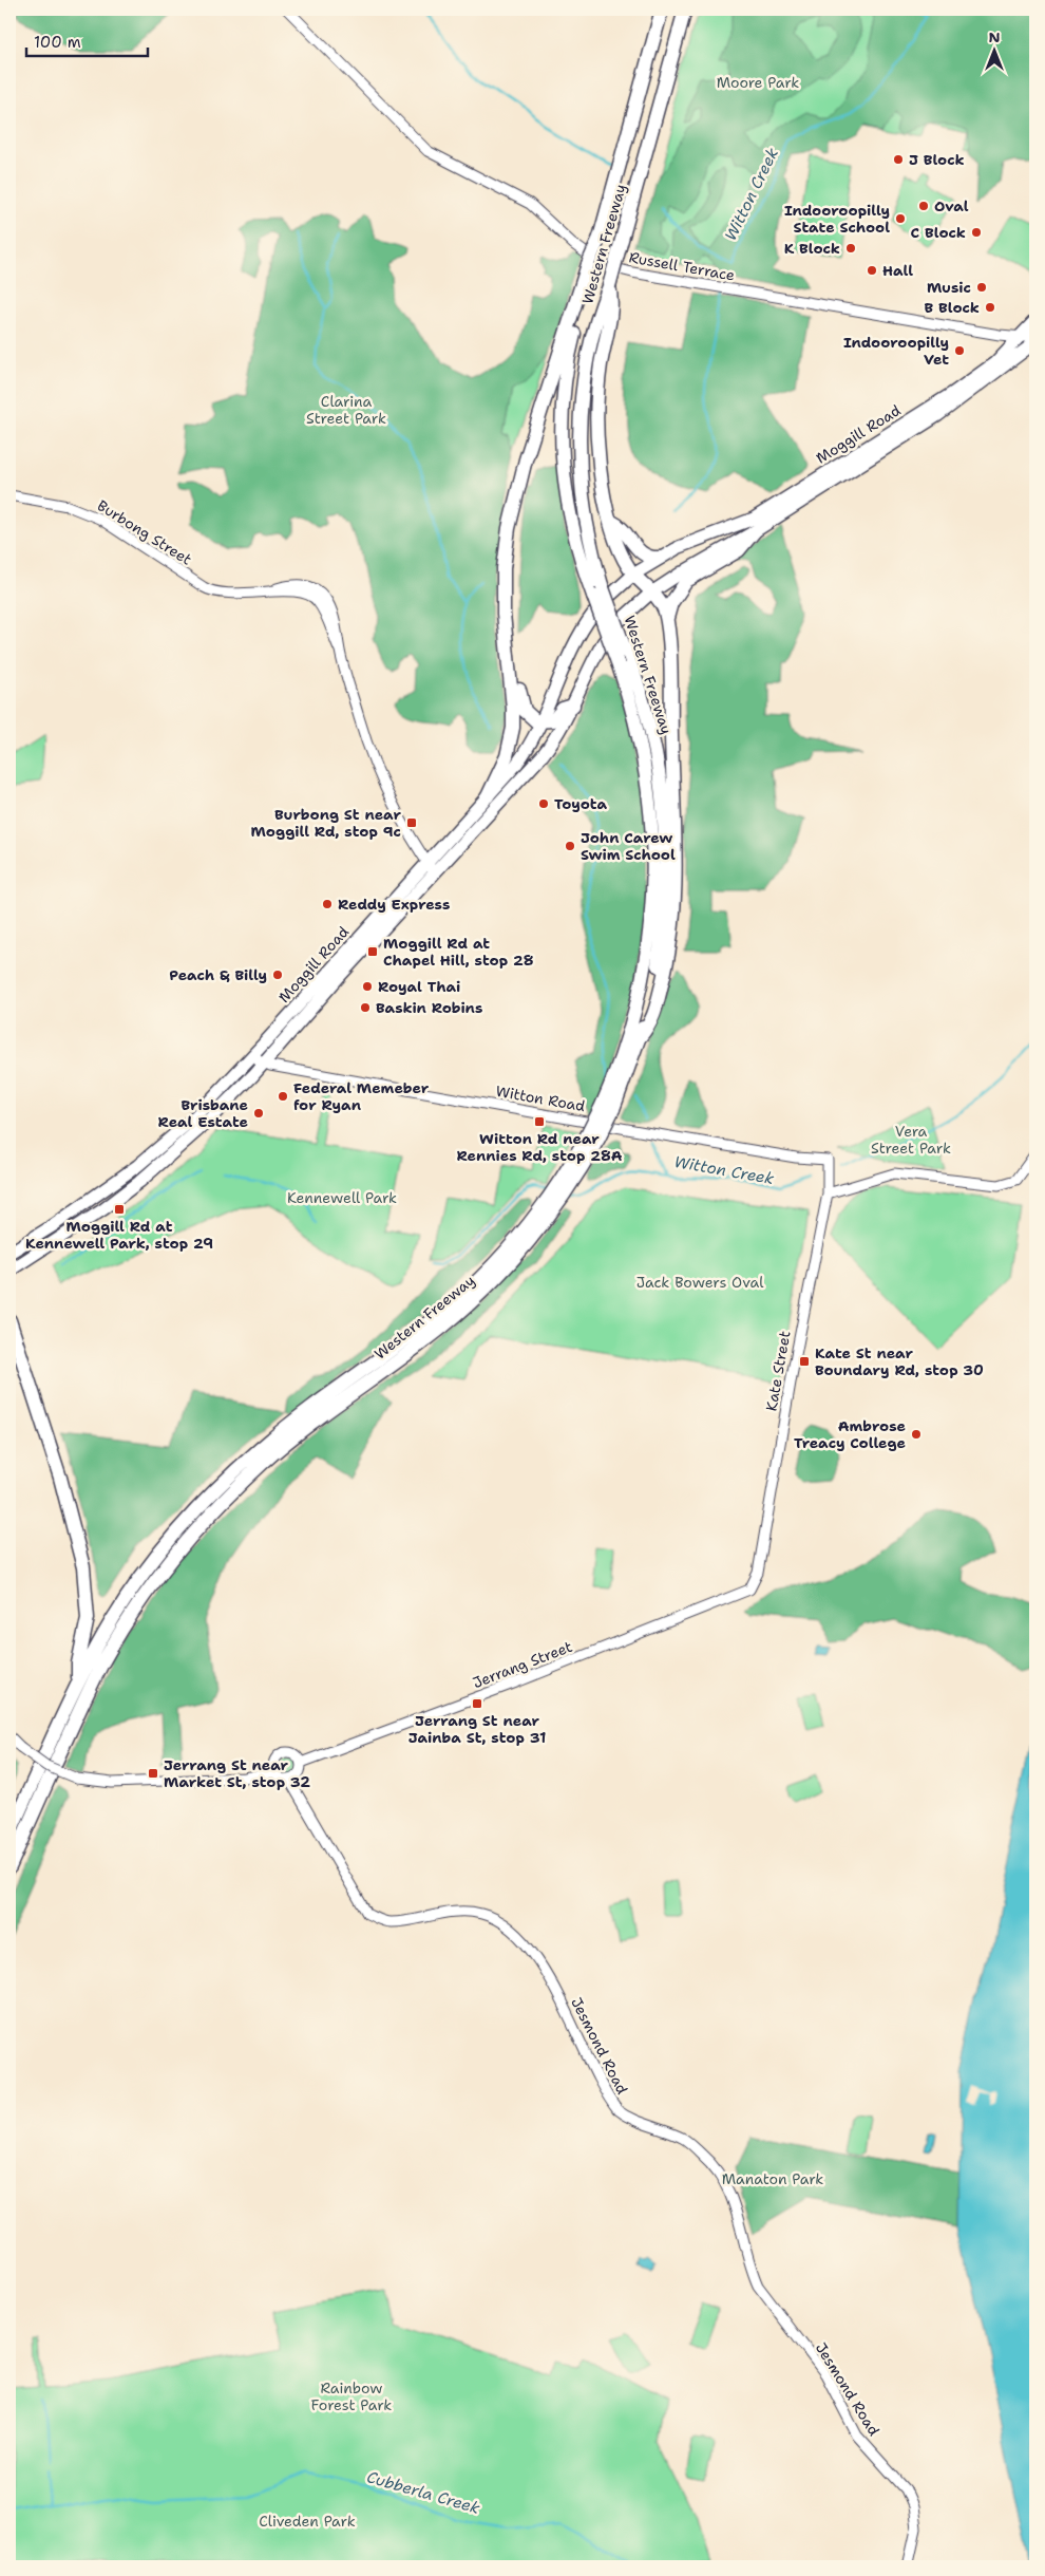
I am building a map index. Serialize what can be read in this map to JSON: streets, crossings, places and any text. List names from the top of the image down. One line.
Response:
{"streets":{"highway":["Western Freeway","Moggill Road"],"street":["Russell Terrace","Burbong Street","Witton Road","Kate Street","Jerrang Street","Jesmond Road"]},"crossings":[["Western Freeway","Moggill Road"],["Russell Terrace","Moggill Road"],["Moggill Road","Burbong Street"],["Moggill Road","Witton Road"],["Witton Road","Kate Street"],["Kate Street","Jerrang Street"],["Jerrang Street","Jesmond Road"]],"water":["Witton Creek","Cubberla Creek"],"parks":["Moore Park","Clarina Street Park","Vera Street Park","Kennewell Park","Jack Bowers Oval","Manaton Park","Rainbow Forest Park","Cliveden Park"],"places":{"other":["J Block","Oval","Indooroopilly State School","C Block","K Block","Hall","Music","B Block","Indooroopilly Vet","Toyota","John Carew Swim School","Reddy Express","Peach & Billy","Royal Thai","Baskin Robins","Federal Memeber for Ryan","Brisbane Real Estate","Ambrose Treacy College"],"transit":["Burbong St near Moggill Rd, stop 9c","Moggill Rd at Chapel Hill, stop 28","Witton Rd near Rennies Rd, stop 28A","Moggill Rd at Kennewell Park, stop 29","Kate St near Boundary Rd, stop 30","Jerrang St near Jainba St, stop 31","Jerrang St near Market St, stop 32"]},"scale_bar":"100 m","north":"top"}
